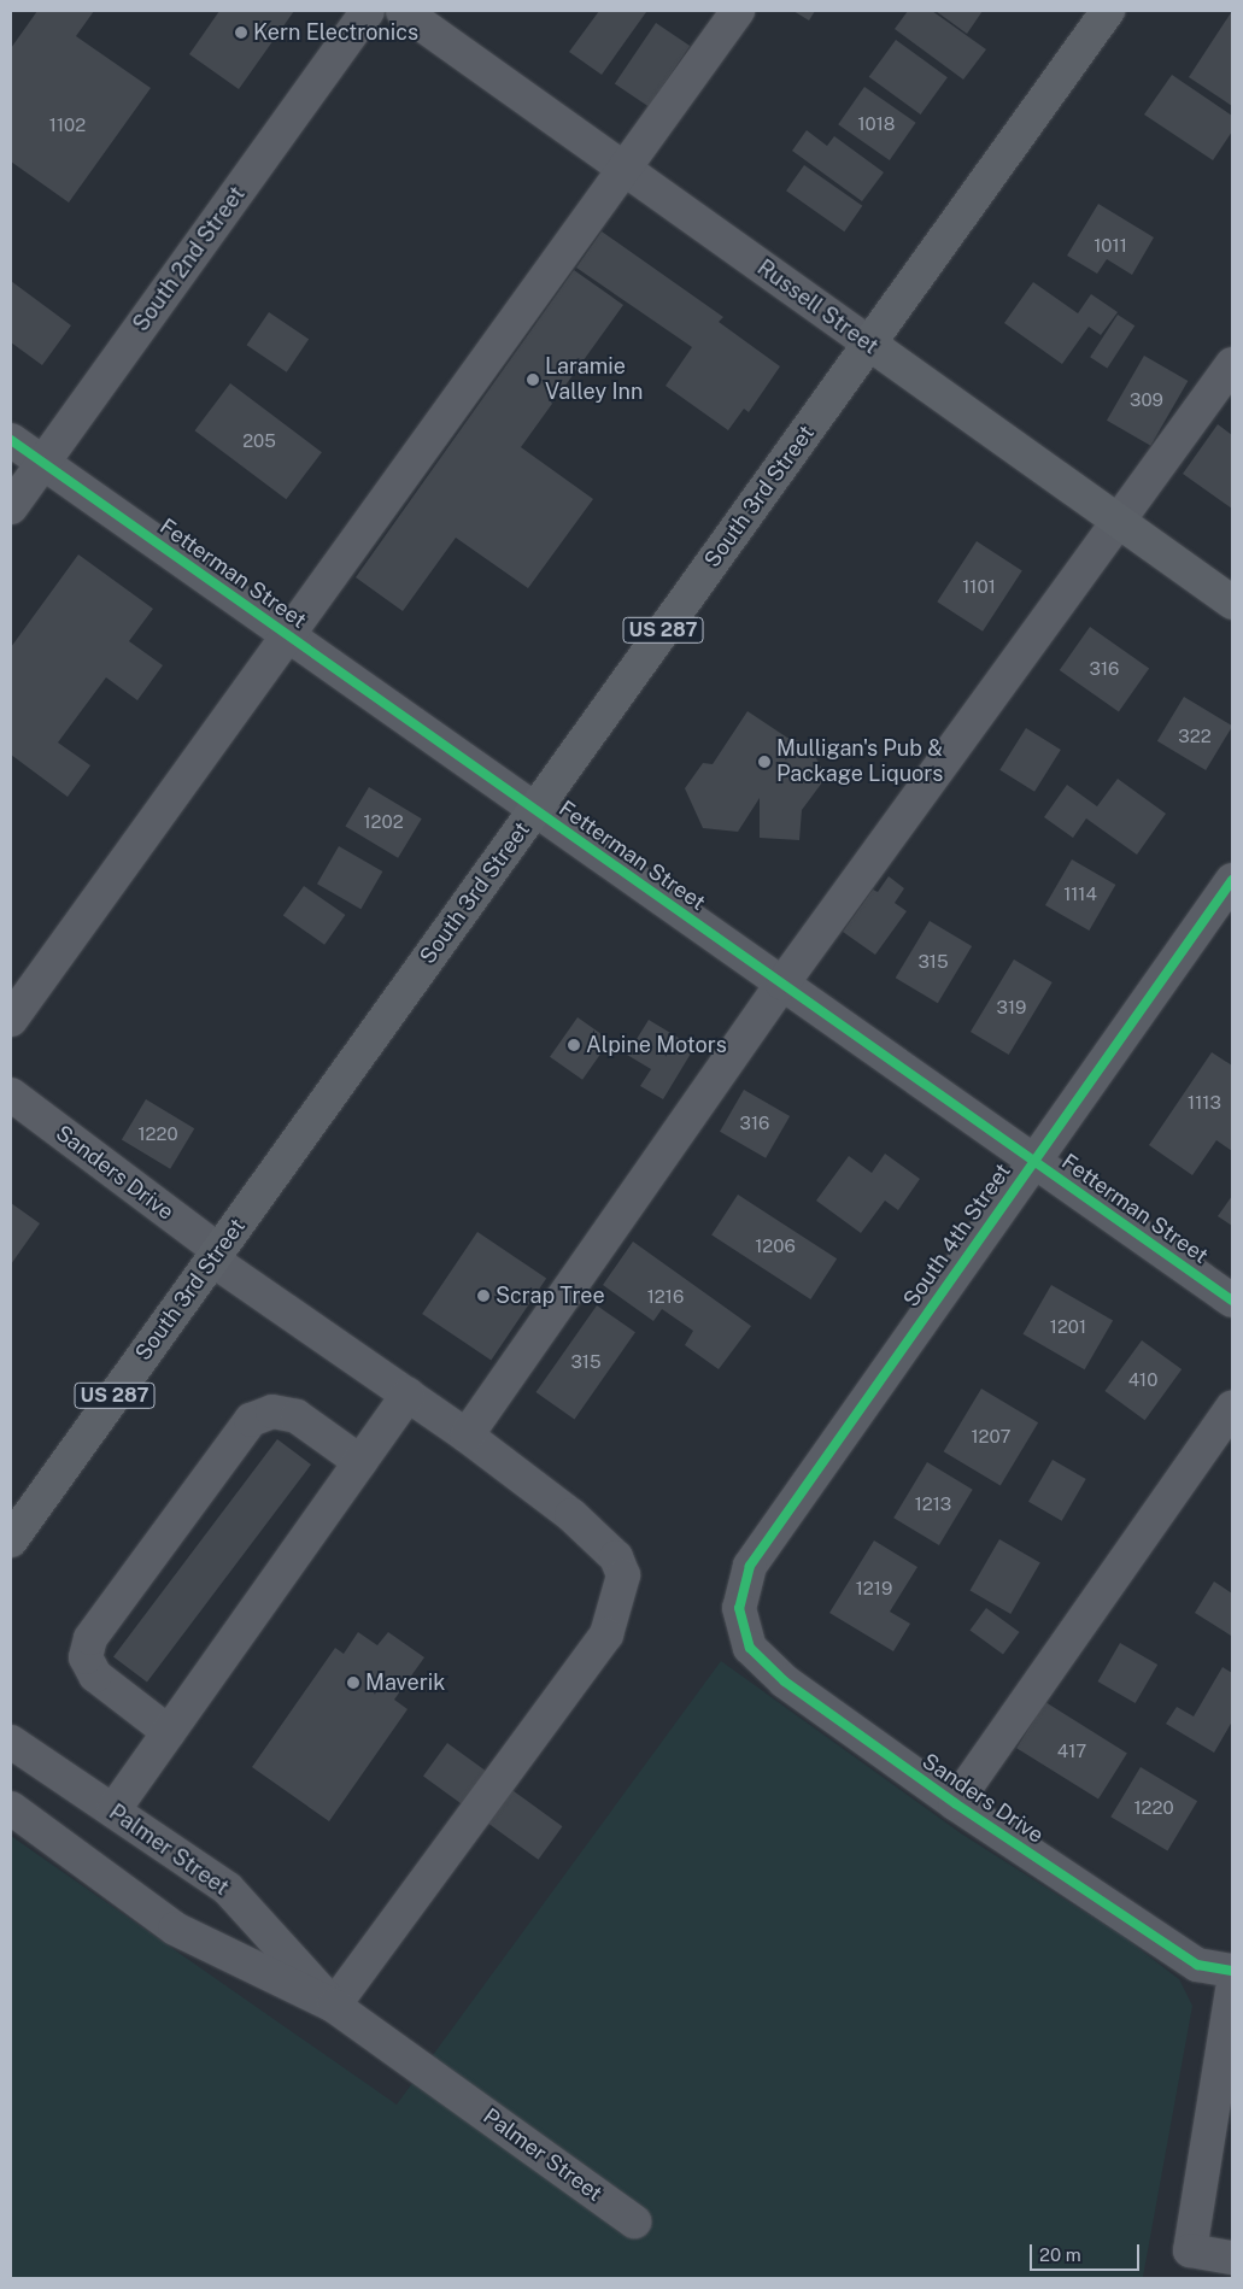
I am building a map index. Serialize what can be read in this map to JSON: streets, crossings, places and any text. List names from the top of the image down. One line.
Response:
{"streets":{"main road":["Russell Street","South 3rd Street","US 287"],"street":["South 2nd Street","Fetterman Street","Sanders Drive","South 4th Street","Palmer Street"]},"crossings":[["South 2nd Street","Fetterman Street"],["Russell Street","South 3rd Street"],["South 3rd Street","Fetterman Street"],["South 3rd Street","Sanders Drive"],["Fetterman Street","South 4th Street"],["Sanders Drive","South 4th Street"],["Sanders Drive","Palmer Street"]],"places":["Kern Electronics","Laramie Valley Inn","Mulligan's Pub & Package Liquors","Alpine Motors","Scrap Tree","Maverik"],"house_numbers":["1018","1102","1011","309","205","1101","316","322","1202","1114","315","319","1113","316","1220","1206","1216","1201","315","410","1207","1213","1219","417","1220"],"scale_bar":"20 m"}
